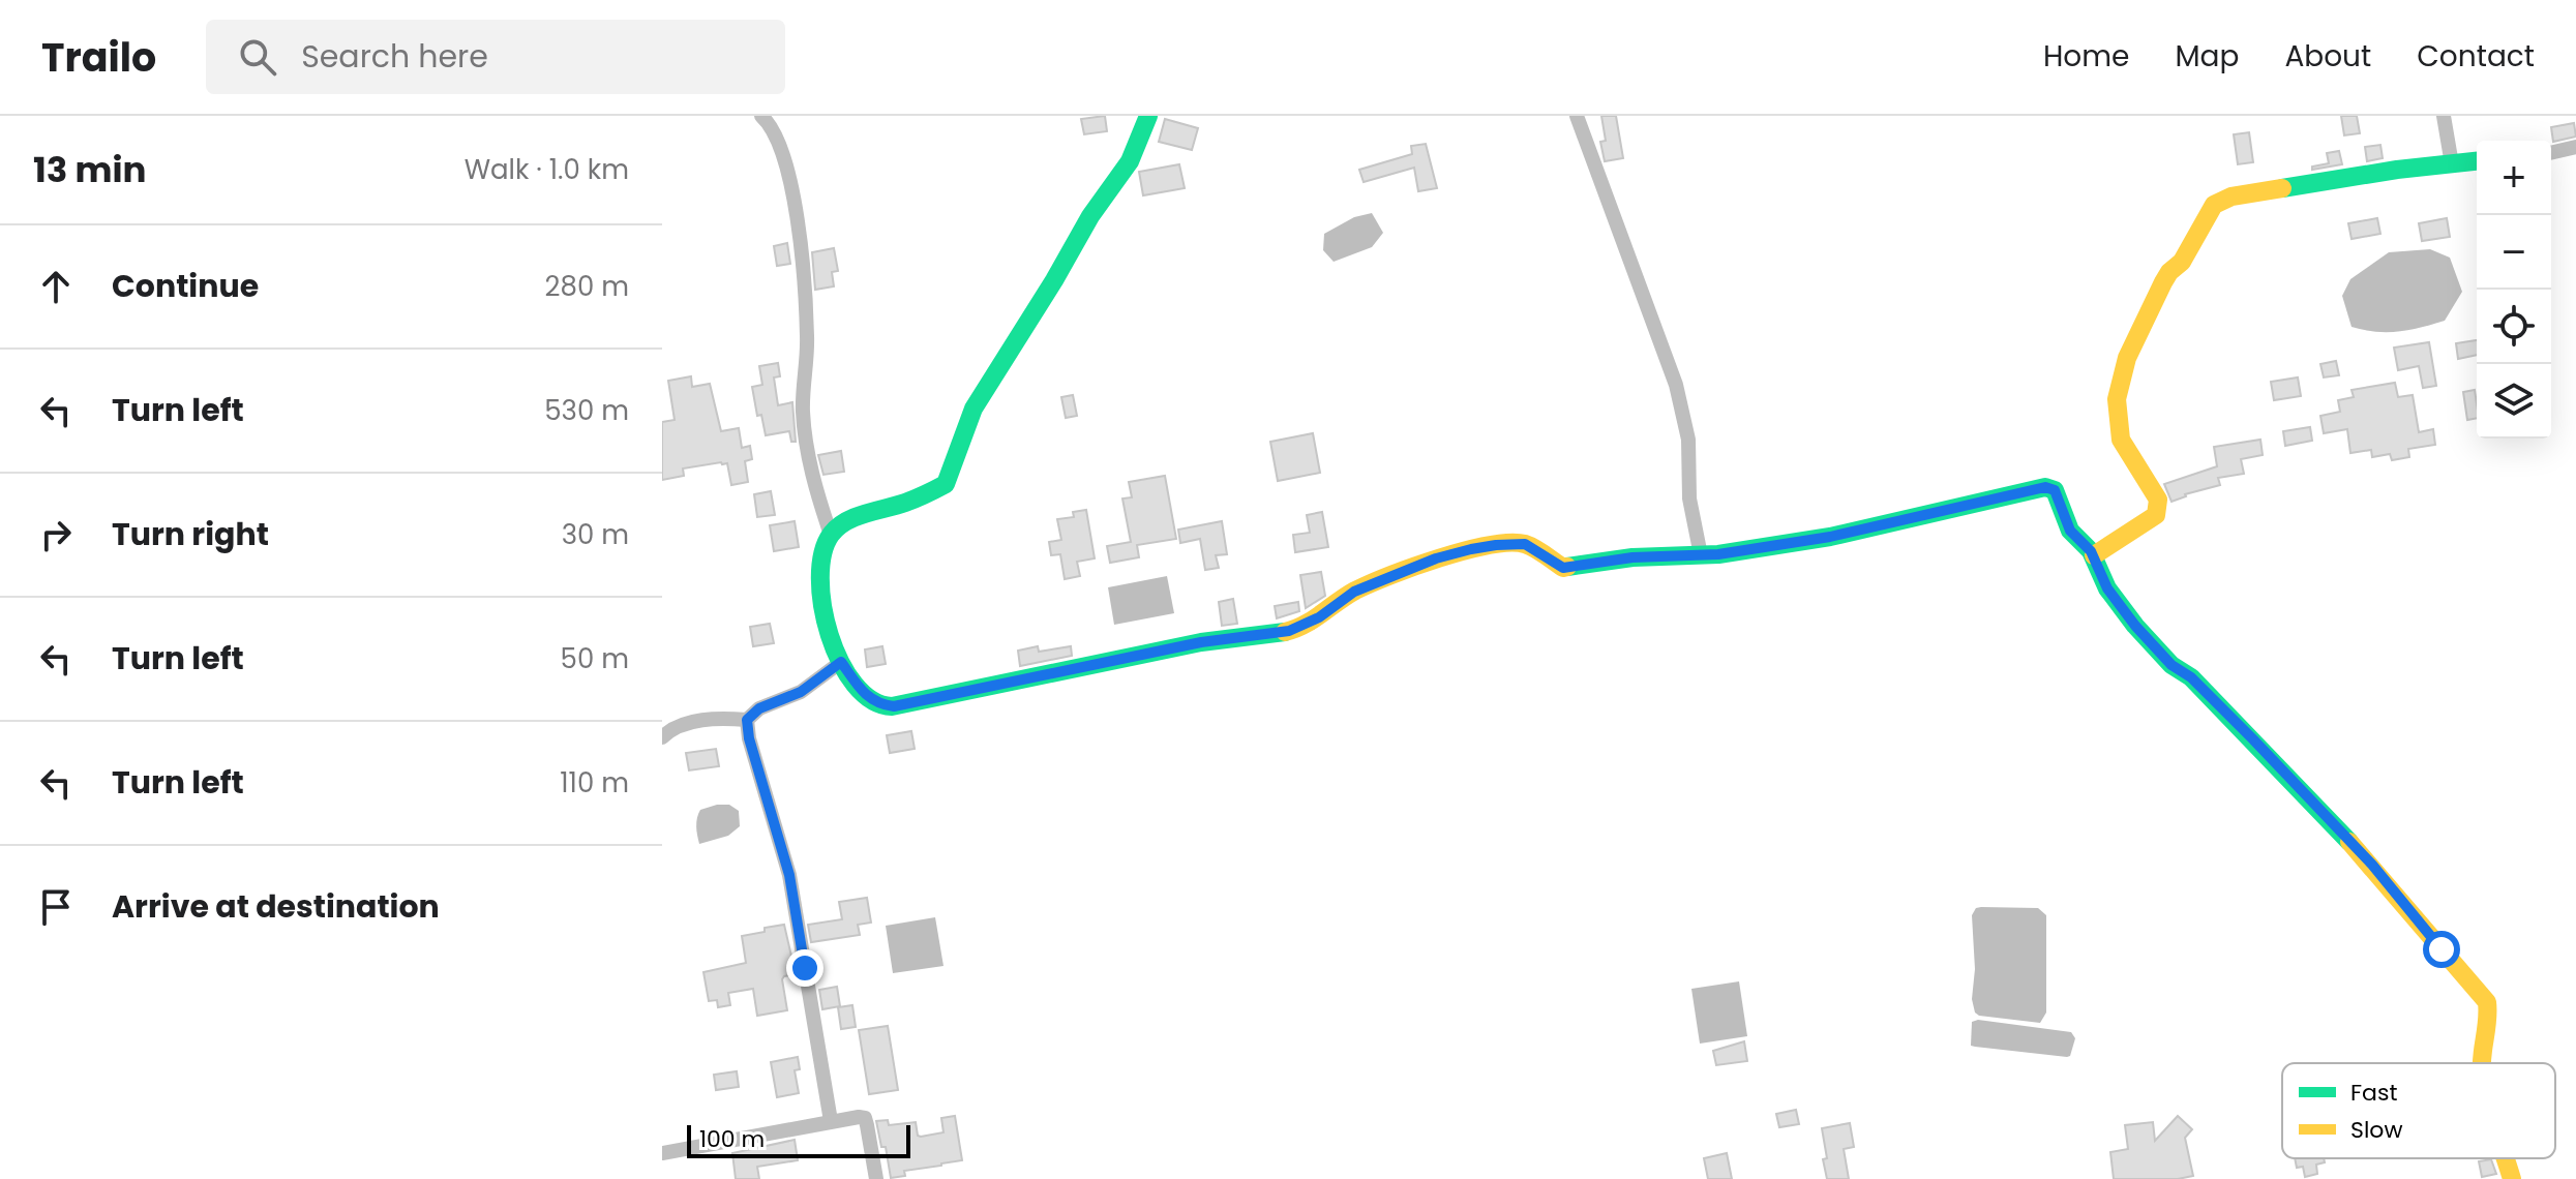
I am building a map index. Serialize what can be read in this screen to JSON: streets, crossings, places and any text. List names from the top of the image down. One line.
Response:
{"legend":["Fast","Slow"],"scale_bar":"100 m","page":{"header":"Trailo","search":"Search here","nav":["Home","Map","About","Contact"],"heading":["13 min","Walk · 1.0 km"],"map_buttons":["+","−"],"list":[["Continue","280 m"],["Turn left","530 m"],["Turn right","30 m"],["Turn left","50 m"],["Turn left","110 m"],"Arrive at destination"],"scale":"100 m"}}
